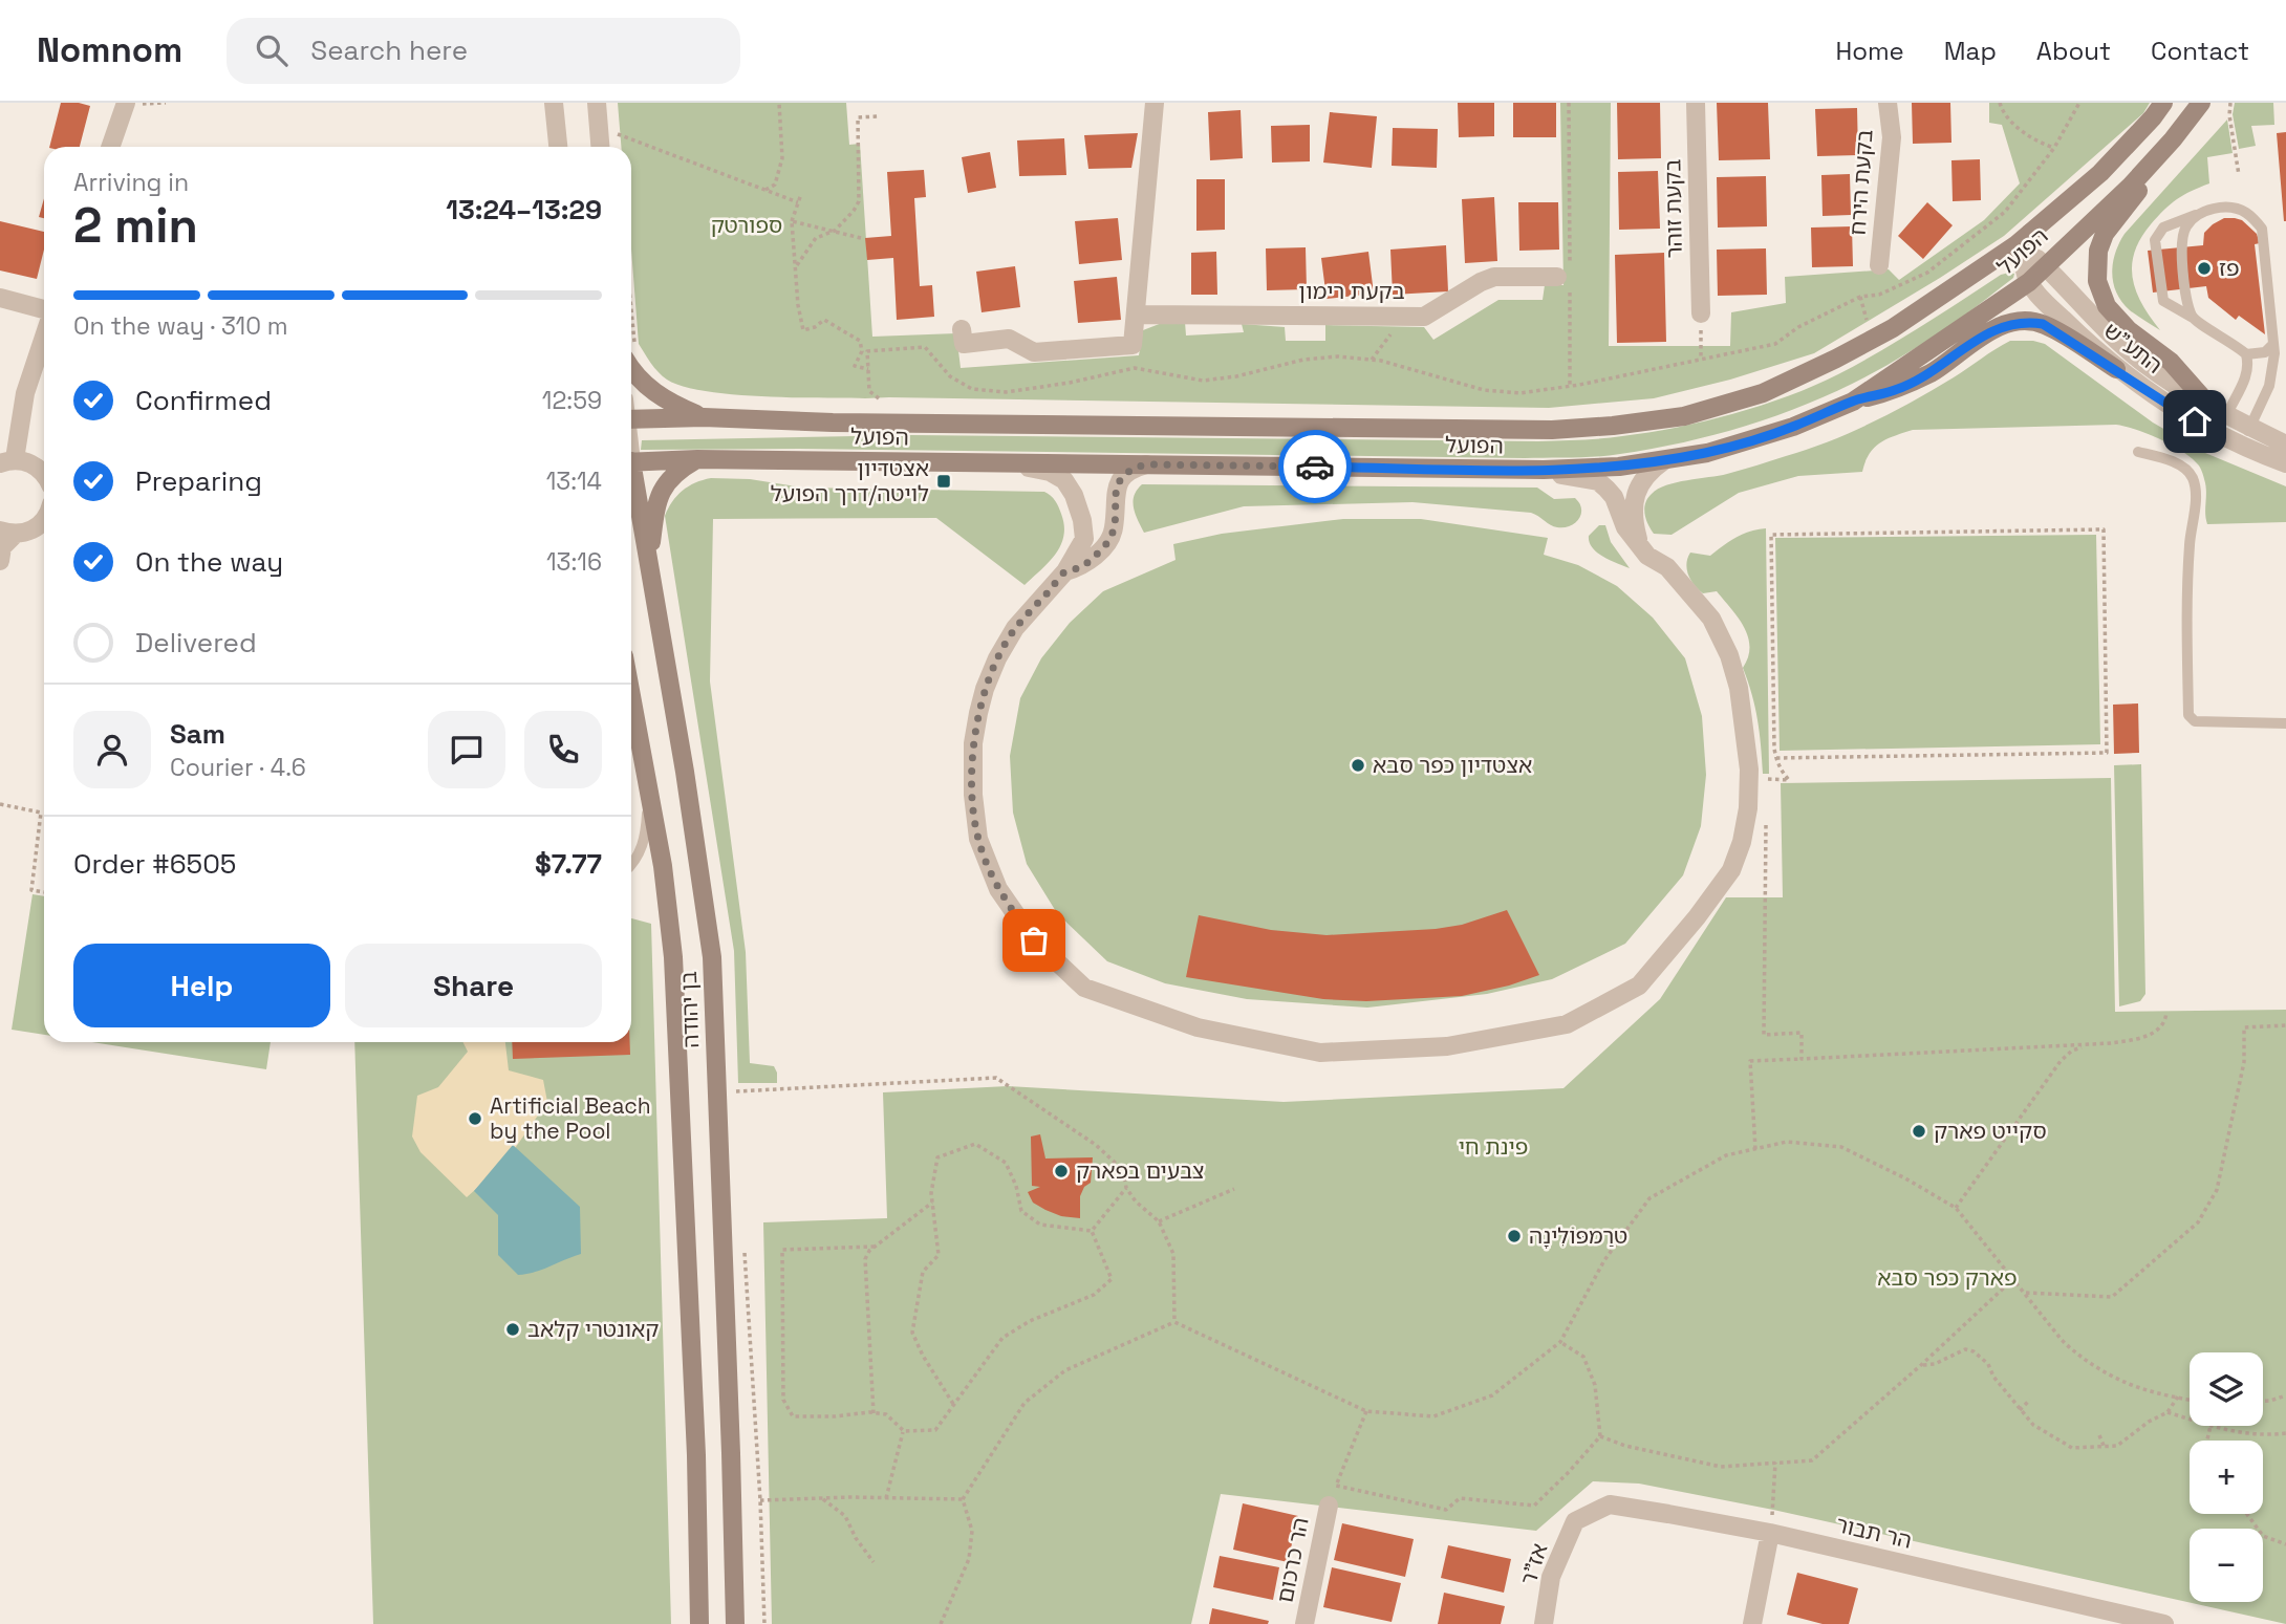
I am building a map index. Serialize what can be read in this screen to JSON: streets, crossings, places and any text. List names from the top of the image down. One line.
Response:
{"streets":{"main road":["הפועל","בן יהודה"],"street":["בקעת הירח","בקעת זוהר","בקעת רימון","התע\"ש","הר תבור","הר כרכום","אז\"ר"]},"crossings":[["הפועל","התע\"ש"],["הר תבור","אז\"ר"]],"parks":["ספורטק","פינת חי","פארק כפר סבא"],"places":{"other":["פז","אצטדיון כפר סבא","Artificial Beach by the Pool","סקייט פארק","צבעים בפארק","טרַמפּוֹלִינָה","קאונטרי קלאב"],"transit":["אצטדיון לויטה/דרך הפועל"]},"page":{"header":"Nomnom","search":"Search here","nav":["Home","Map","About","Contact"],"heading":["2 min","Arriving in","13:24–13:29"],"panel":["Sam","Courier · 4.6","Order #6505","$7.77"],"bar":"On the way · 310 m","list":[["Confirmed","12:59"],["Preparing","13:14"],["On the way","13:16"],"Delivered"],"buttons":["Help","Share"],"map_buttons":["+","−"]}}
